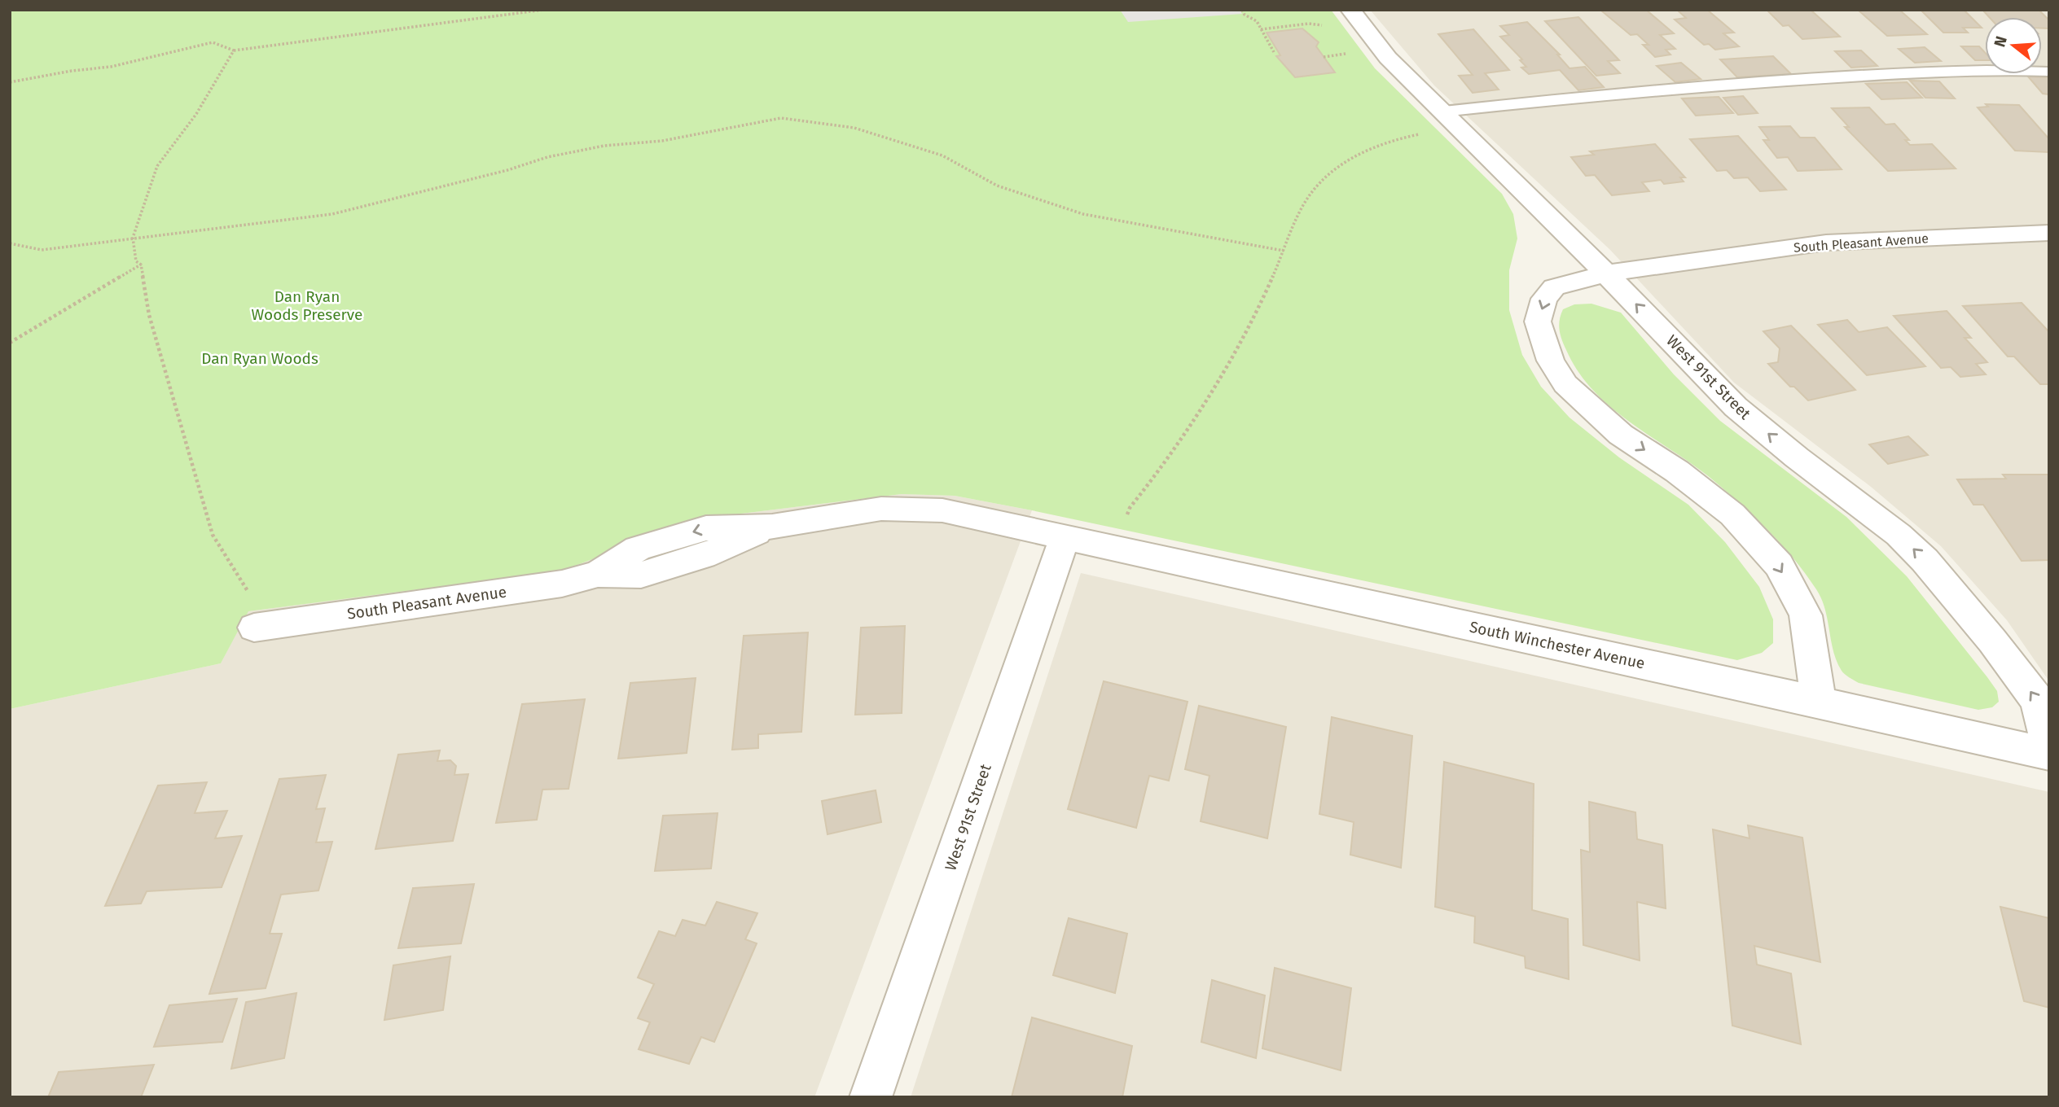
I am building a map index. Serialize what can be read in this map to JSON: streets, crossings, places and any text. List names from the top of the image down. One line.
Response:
{"streets":{"street":["South Pleasant Avenue","West 91st Street","South Winchester Avenue"]},"crossings":[["South Pleasant Avenue","West 91st Street"],["South Pleasant Avenue","South Winchester Avenue"],["West 91st Street","South Winchester Avenue"]],"one_way":["West 91st Street"],"parks":["Dan Ryan Woods Preserve","Dan Ryan Woods"],"north":"left"}
